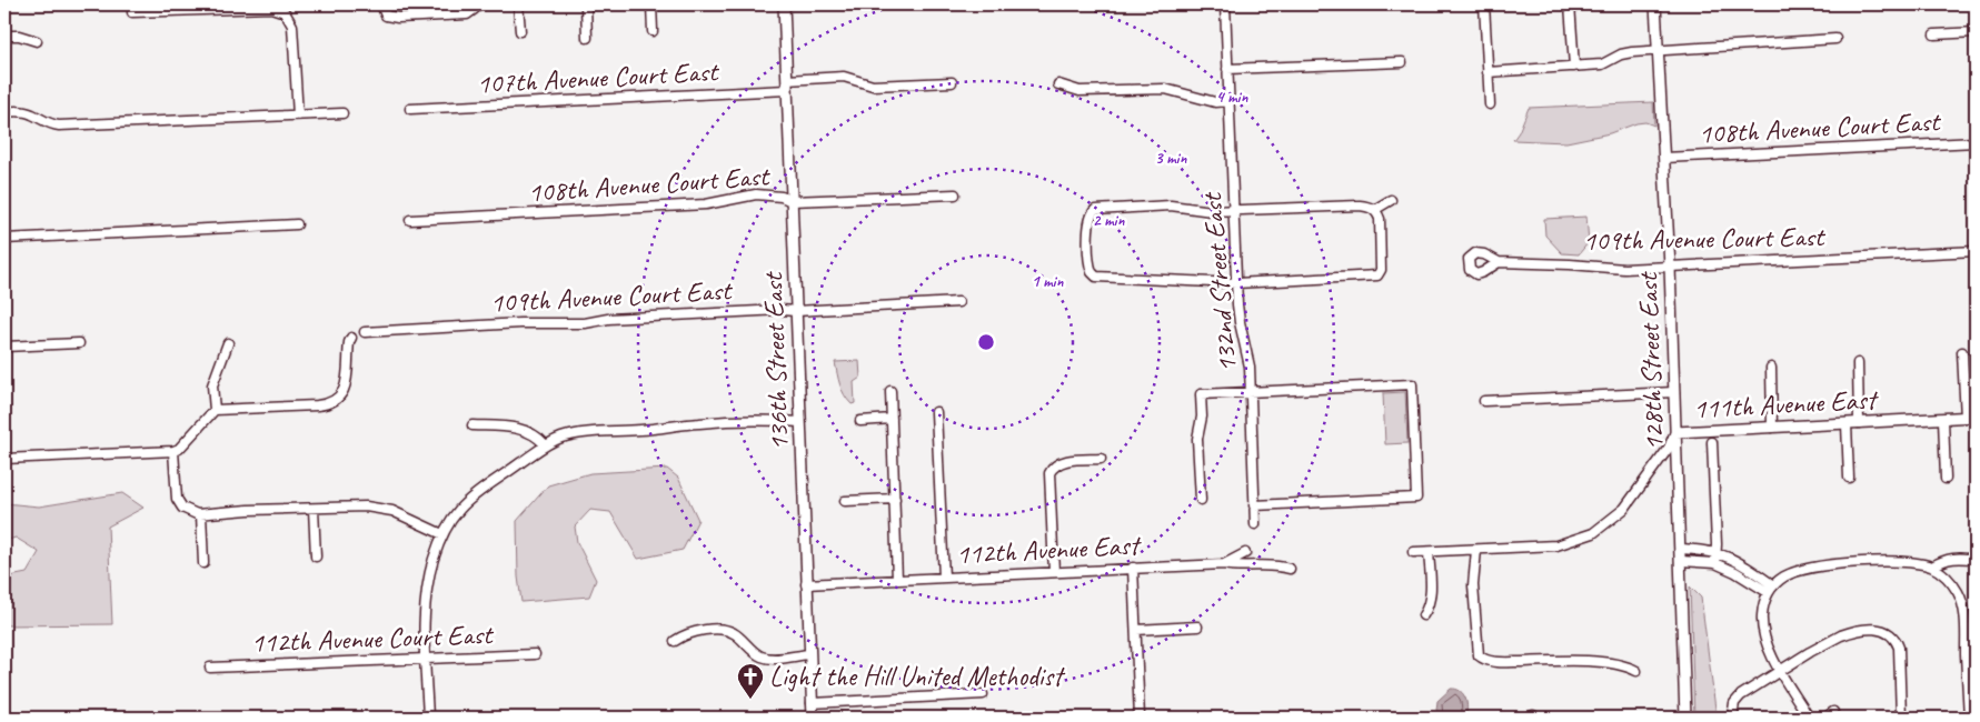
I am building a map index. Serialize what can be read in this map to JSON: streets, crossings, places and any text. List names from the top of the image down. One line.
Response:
{"streets":{"street":["107th Avenue Court East","108th Avenue Court East","109th Avenue Court East","132nd Street East","136th Street East","128th Street East","111th Avenue East","112th Avenue East","112th Avenue Court East"]},"crossings":[["107th Avenue Court East","136th Street East"],["108th Avenue Court East","136th Street East"],["108th Avenue Court East","128th Street East"],["109th Avenue Court East","136th Street East"],["109th Avenue Court East","128th Street East"],["136th Street East","112th Avenue East"],["128th Street East","111th Avenue East"]],"places":{"church":["Light the Hill United Methodist"]},"rings":["4 min","3 min","2 min","1 min"]}
